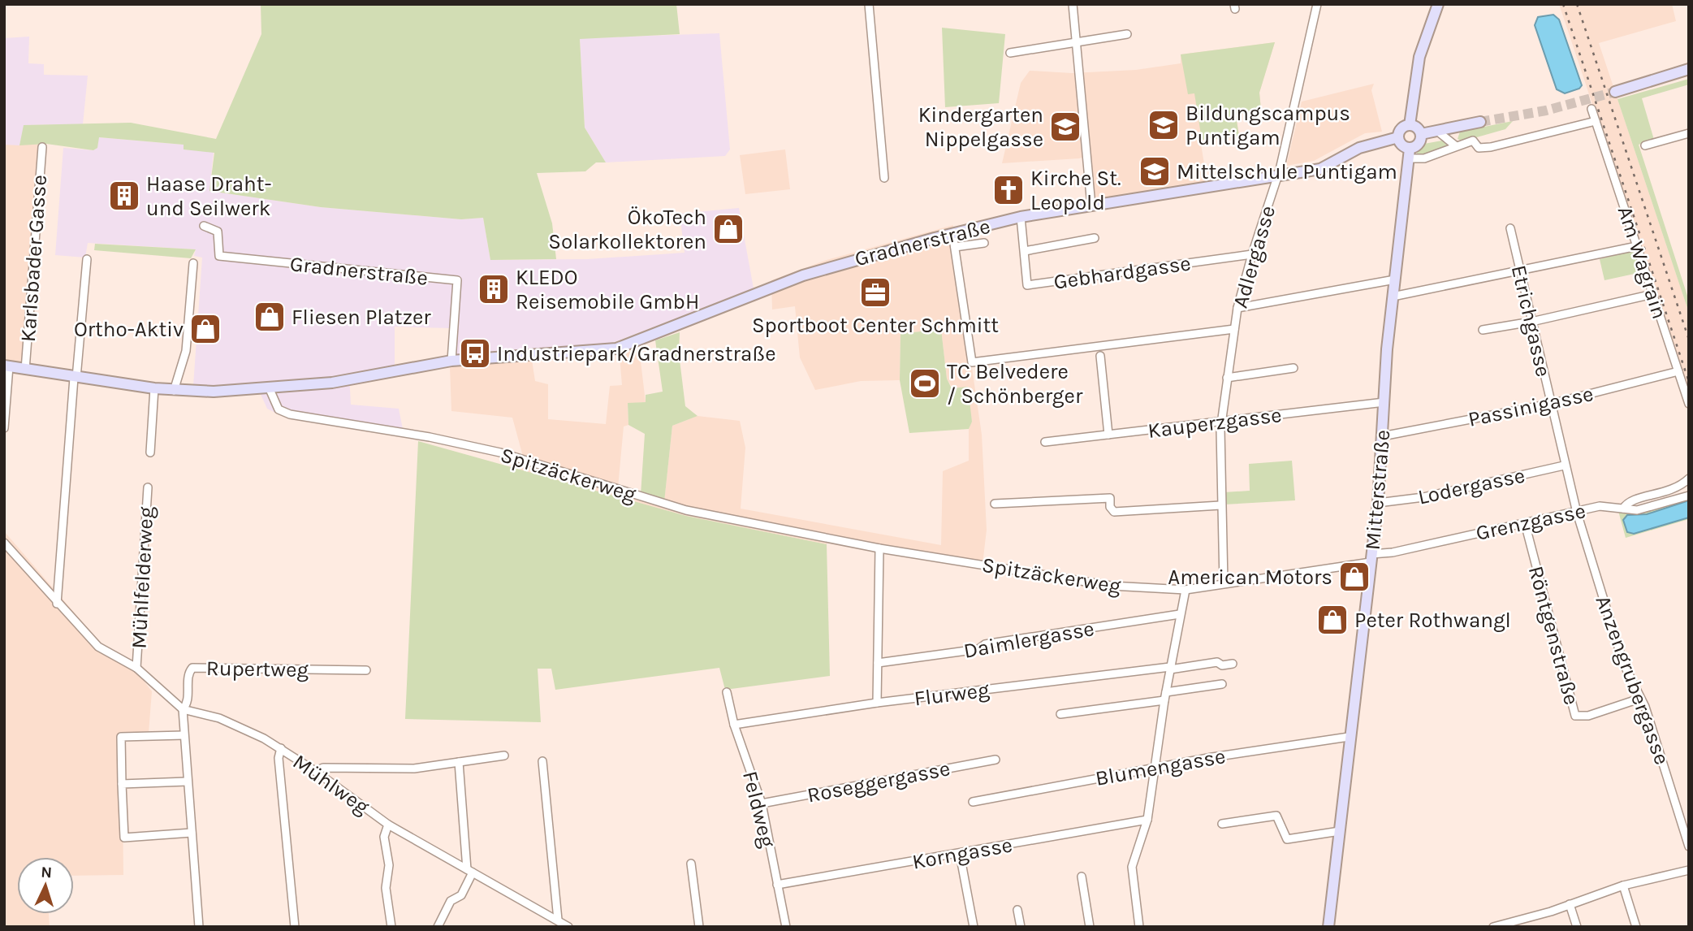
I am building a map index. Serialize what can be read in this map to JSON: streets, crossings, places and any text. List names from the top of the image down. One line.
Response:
{"streets":{"main road":["Gradnerstraße","Mitterstraße"],"street":["Adlergasse","Karlsbader Gasse","Am Wagrain","Gebhardgasse","Etrichgasse","Passinigasse","Kauperzgasse","Spitzäckerweg","Lodergasse","Grenzgasse","Mühlfelderweg","Röntgenstraße","Daimlergasse","Rupertweg","Anzengrubergasse","Flurweg","Blumengasse","Roseggergasse","Mühlweg","Feldweg","Korngasse"]},"crossings":[["Gradnerstraße","Adlergasse"],["Gradnerstraße","Karlsbader Gasse"],["Gradnerstraße","Gebhardgasse"],["Gradnerstraße","Spitzäckerweg"],["Gradnerstraße","Mitterstraße"],["Adlergasse","Gebhardgasse"],["Adlergasse","Kauperzgasse"],["Adlergasse","Spitzäckerweg"],["Adlergasse","Grenzgasse"],["Am Wagrain","Passinigasse"],["Etrichgasse","Passinigasse"],["Etrichgasse","Lodergasse"],["Etrichgasse","Grenzgasse"],["Etrichgasse","Anzengrubergasse"],["Passinigasse","Mitterstraße"],["Kauperzgasse","Mitterstraße"],["Spitzäckerweg","Grenzgasse"],["Lodergasse","Mitterstraße"],["Mitterstraße","Grenzgasse"],["Mitterstraße","Blumengasse"],["Grenzgasse","Röntgenstraße"],["Grenzgasse","Anzengrubergasse"],["Mühlfelderweg","Rupertweg"],["Mühlfelderweg","Mühlweg"],["Röntgenstraße","Anzengrubergasse"],["Rupertweg","Mühlweg"],["Flurweg","Feldweg"],["Roseggergasse","Feldweg"],["Feldweg","Korngasse"]],"places":{"school or university":["Bildungscampus Puntigam","Kindergarten Nippelgasse","Mittelschule Puntigam"],"church":["Kirche St. Leopold"],"building":["Haase Draht- und Seilwerk","KLEDO Reisemobile GmbH"],"shop":["ÖkoTech Solarkollektoren","Fliesen Platzer","Ortho-Aktiv","American Motors","Peter Rothwangl"],"office":["Sportboot Center Schmitt"],"bus stop":["Industriepark/Gradnerstraße"],"sports":["TC Belvedere / Schönberger"]},"north":"top"}
